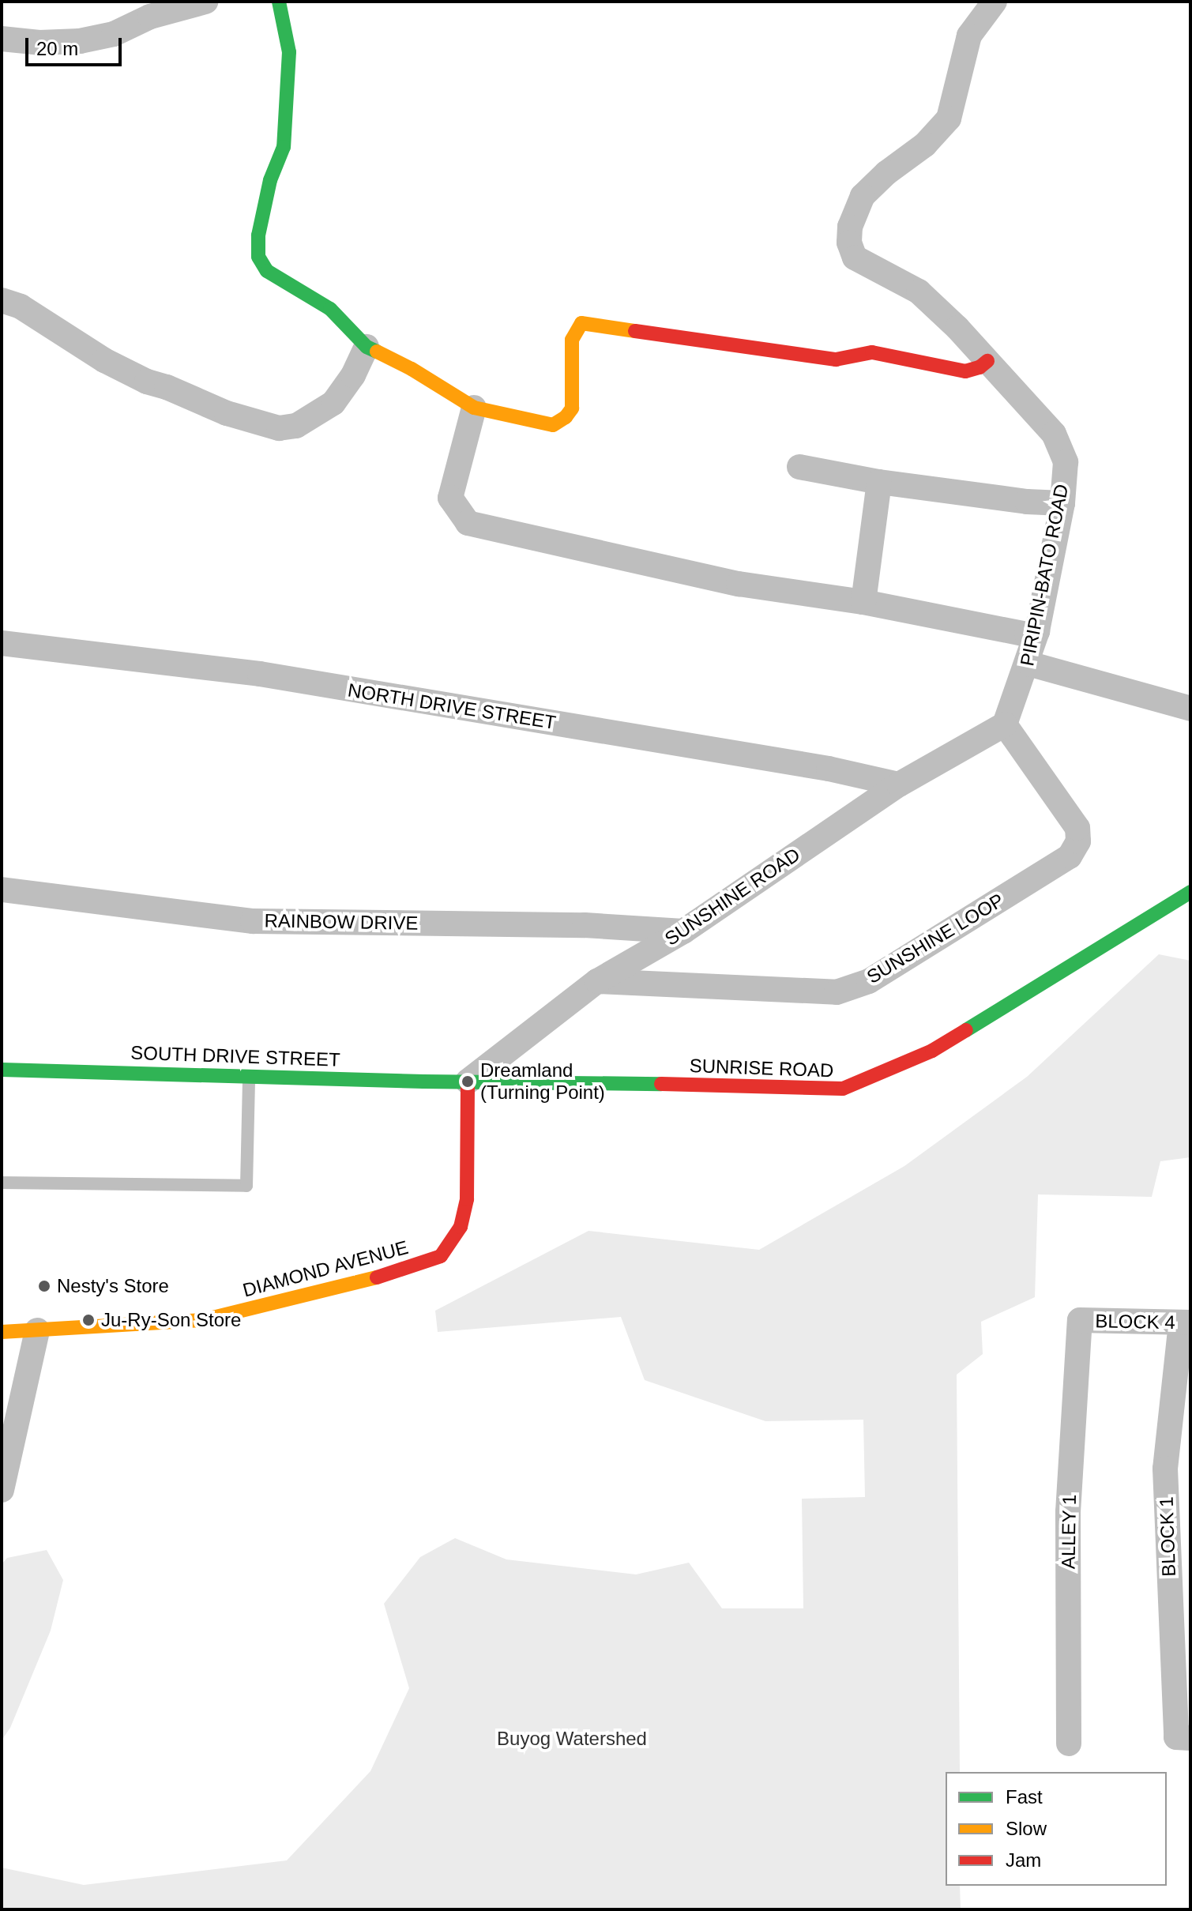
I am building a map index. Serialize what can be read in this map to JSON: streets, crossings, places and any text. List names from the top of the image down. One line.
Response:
{"streets":{"street":["PIRIPIN-BATO ROAD","NORTH DRIVE STREET","SUNSHINE ROAD","RAINBOW DRIVE","SUNSHINE LOOP","SOUTH DRIVE STREET","SUNRISE ROAD","DIAMOND AVENUE","BLOCK 4","ALLEY 1","BLOCK 1"]},"crossings":[["PIRIPIN-BATO ROAD","SUNSHINE ROAD"],["PIRIPIN-BATO ROAD","SUNSHINE LOOP"],["NORTH DRIVE STREET","SUNSHINE ROAD"],["SUNSHINE ROAD","RAINBOW DRIVE"],["SUNSHINE ROAD","SUNSHINE LOOP"],["SUNSHINE ROAD","SOUTH DRIVE STREET"],["SUNSHINE ROAD","SUNRISE ROAD"],["SUNSHINE ROAD","DIAMOND AVENUE"],["SOUTH DRIVE STREET","SUNRISE ROAD"],["SOUTH DRIVE STREET","DIAMOND AVENUE"],["SUNRISE ROAD","DIAMOND AVENUE"],["BLOCK 4","ALLEY 1"],["BLOCK 4","BLOCK 1"]],"parks":["Buyog Watershed"],"places":["Dreamland (Turning Point)","Nesty's Store","Ju-Ry-Son Store"],"legend":["Fast","Slow","Jam"],"scale_bar":"20 m"}
